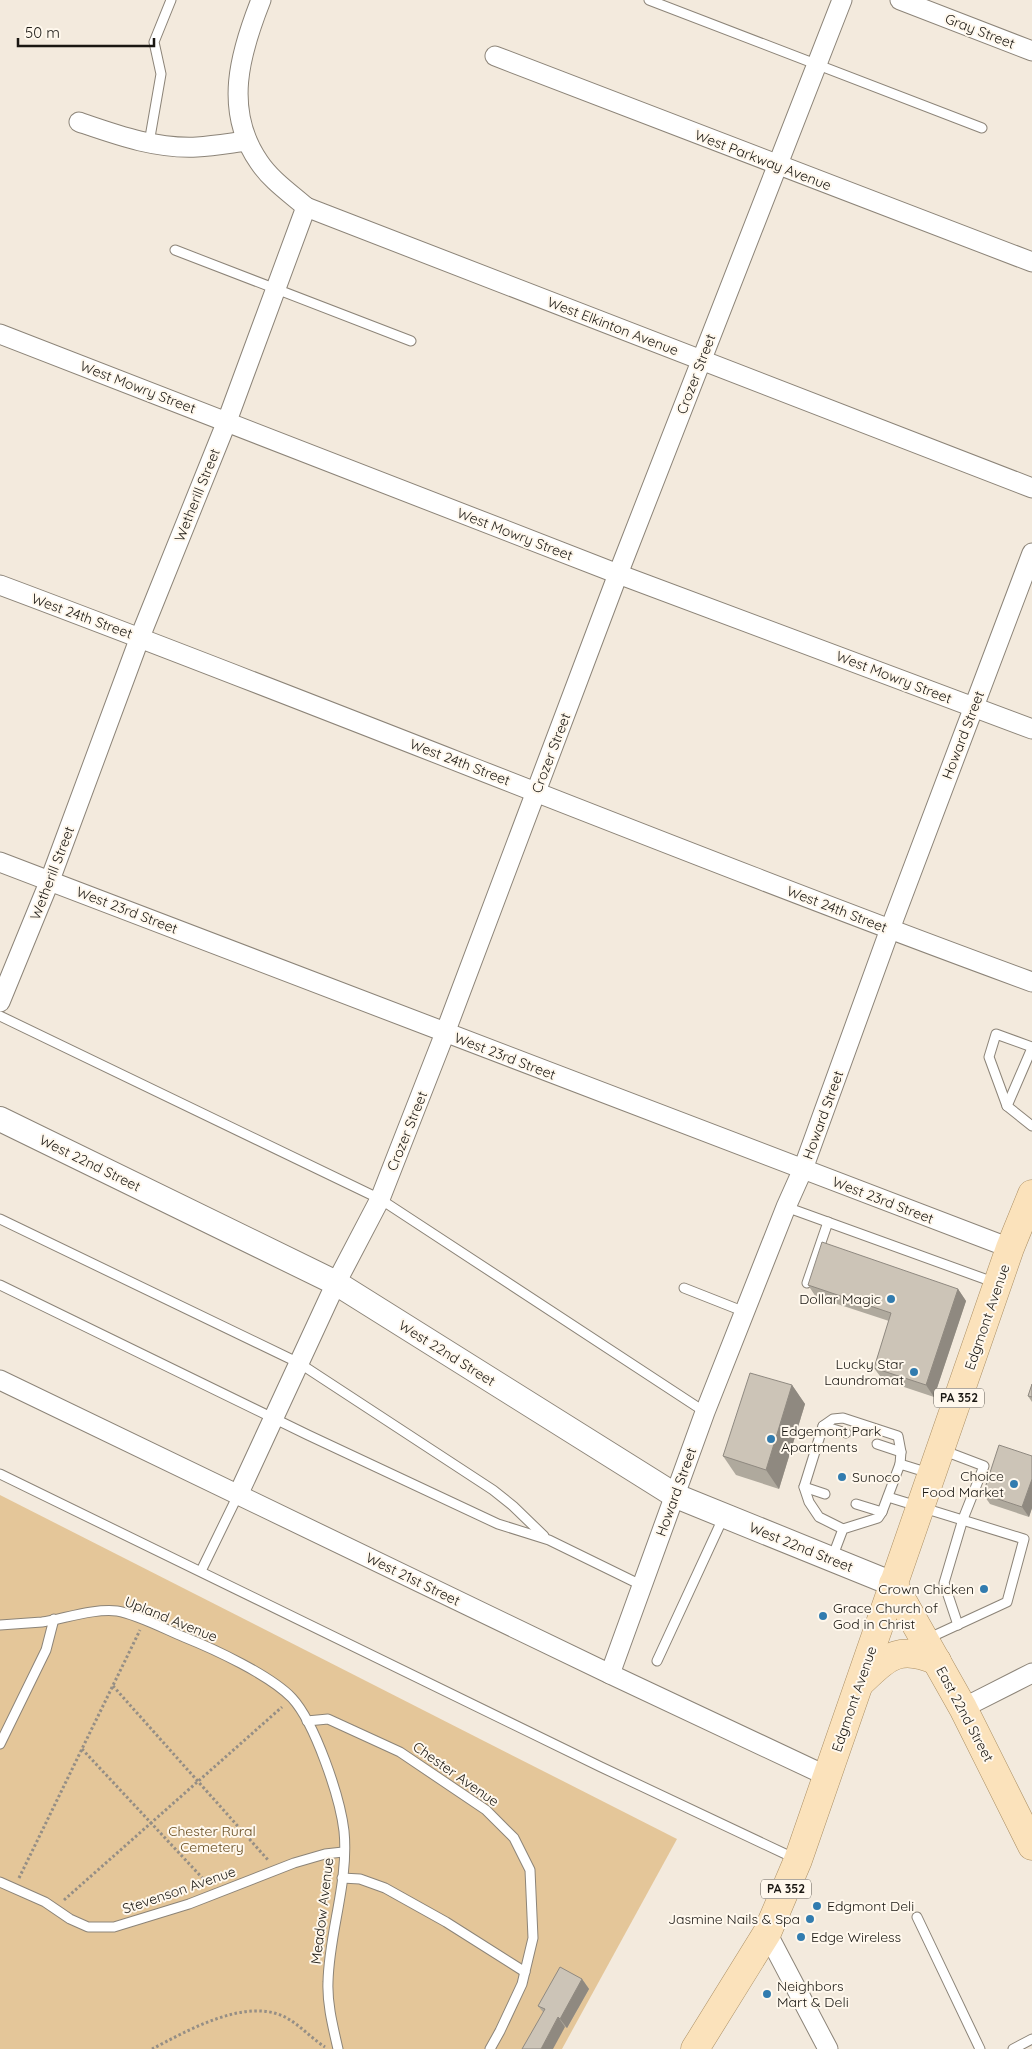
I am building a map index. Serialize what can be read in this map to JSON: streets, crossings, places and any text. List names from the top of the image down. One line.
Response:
{"streets":{"main road":["Edgmont Avenue","PA 352","East 22nd Street"],"street":["Gray Street","West Parkway Avenue","West Elkinton Avenue","Crozer Street","West Mowry Street","Wetherill Street","West 24th Street","Howard Street","West 23rd Street","West 22nd Street","West 21st Street"],"lane":["Upland Avenue","Chester Avenue","Stevenson Avenue","Meadow Avenue"]},"crossings":[["West Parkway Avenue","Crozer Street"],["West Elkinton Avenue","Crozer Street"],["West Elkinton Avenue","Wetherill Street"],["Crozer Street","West Mowry Street"],["Crozer Street","West 24th Street"],["Crozer Street","West 23rd Street"],["Crozer Street","West 22nd Street"],["Crozer Street","West 21st Street"],["West Mowry Street","Wetherill Street"],["West Mowry Street","Howard Street"],["Wetherill Street","West 24th Street"],["Wetherill Street","West 23rd Street"],["West 24th Street","Howard Street"],["Howard Street","West 23rd Street"],["Howard Street","West 22nd Street"],["Howard Street","West 21st Street"],["West 23rd Street","Edgmont Avenue"],["West 22nd Street","Edgmont Avenue"],["West 22nd Street","East 22nd Street"],["Edgmont Avenue","West 21st Street"],["Edgmont Avenue","East 22nd Street"],["Upland Avenue","Chester Avenue"],["Upland Avenue","Meadow Avenue"],["Chester Avenue","Meadow Avenue"],["Stevenson Avenue","Meadow Avenue"]],"parks":["Chester Rural Cemetery"],"places":["Dollar Magic","Lucky Star Laundromat","Edgemont Park Apartments","Sunoco","Choice Food Market","Crown Chicken","Grace Church of God in Christ","Edgmont Deli","Jasmine Nails & Spa","Edge Wireless","Neighbors Mart & Deli"],"scale_bar":"50 m"}
